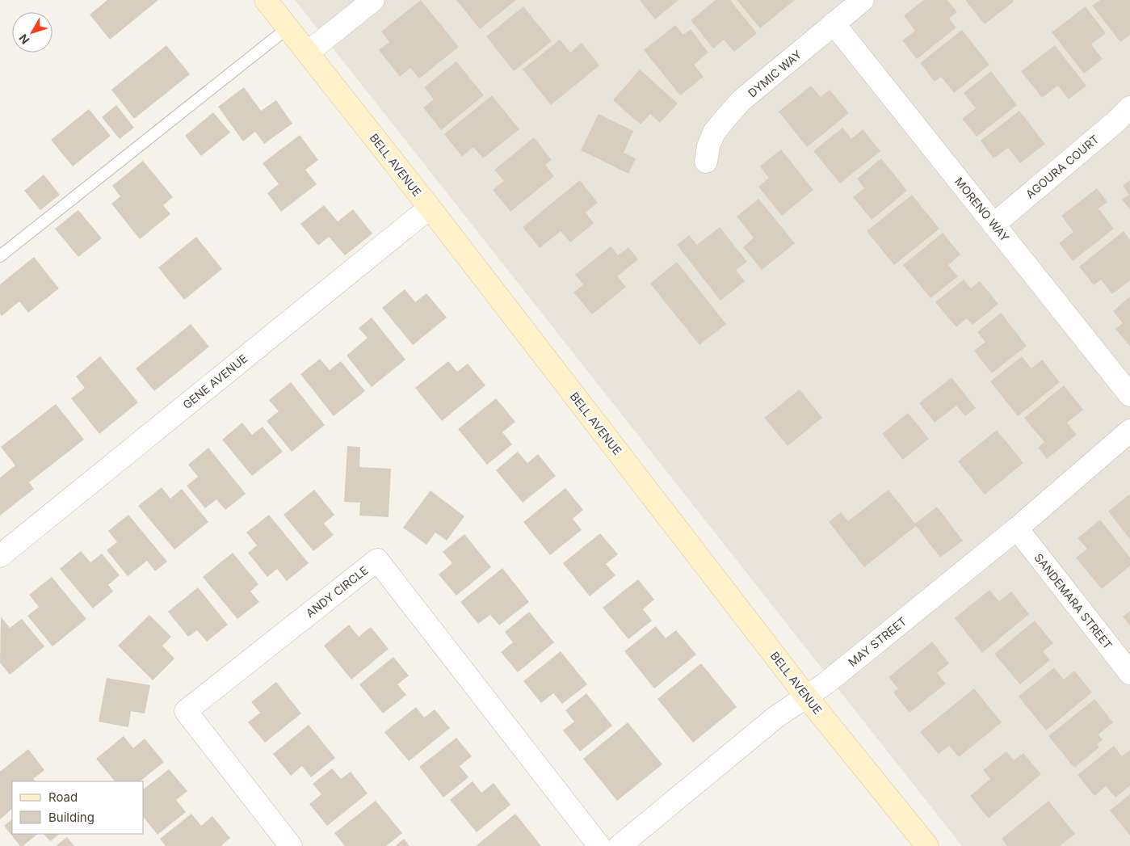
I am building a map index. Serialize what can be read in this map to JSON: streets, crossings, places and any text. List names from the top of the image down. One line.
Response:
{"streets":{"main road":["BELL AVENUE"],"street":["DYMIC WAY","AGOURA COURT","MORENO WAY","GENE AVENUE","ANDY CIRCLE","SANDEMARA STREET","MAY STREET"]},"crossings":[["DYMIC WAY","MORENO WAY"],["BELL AVENUE","GENE AVENUE"],["BELL AVENUE","MAY STREET"],["AGOURA COURT","MORENO WAY"],["SANDEMARA STREET","MAY STREET"]],"legend":["Road","Building"],"north":"bottom left"}
